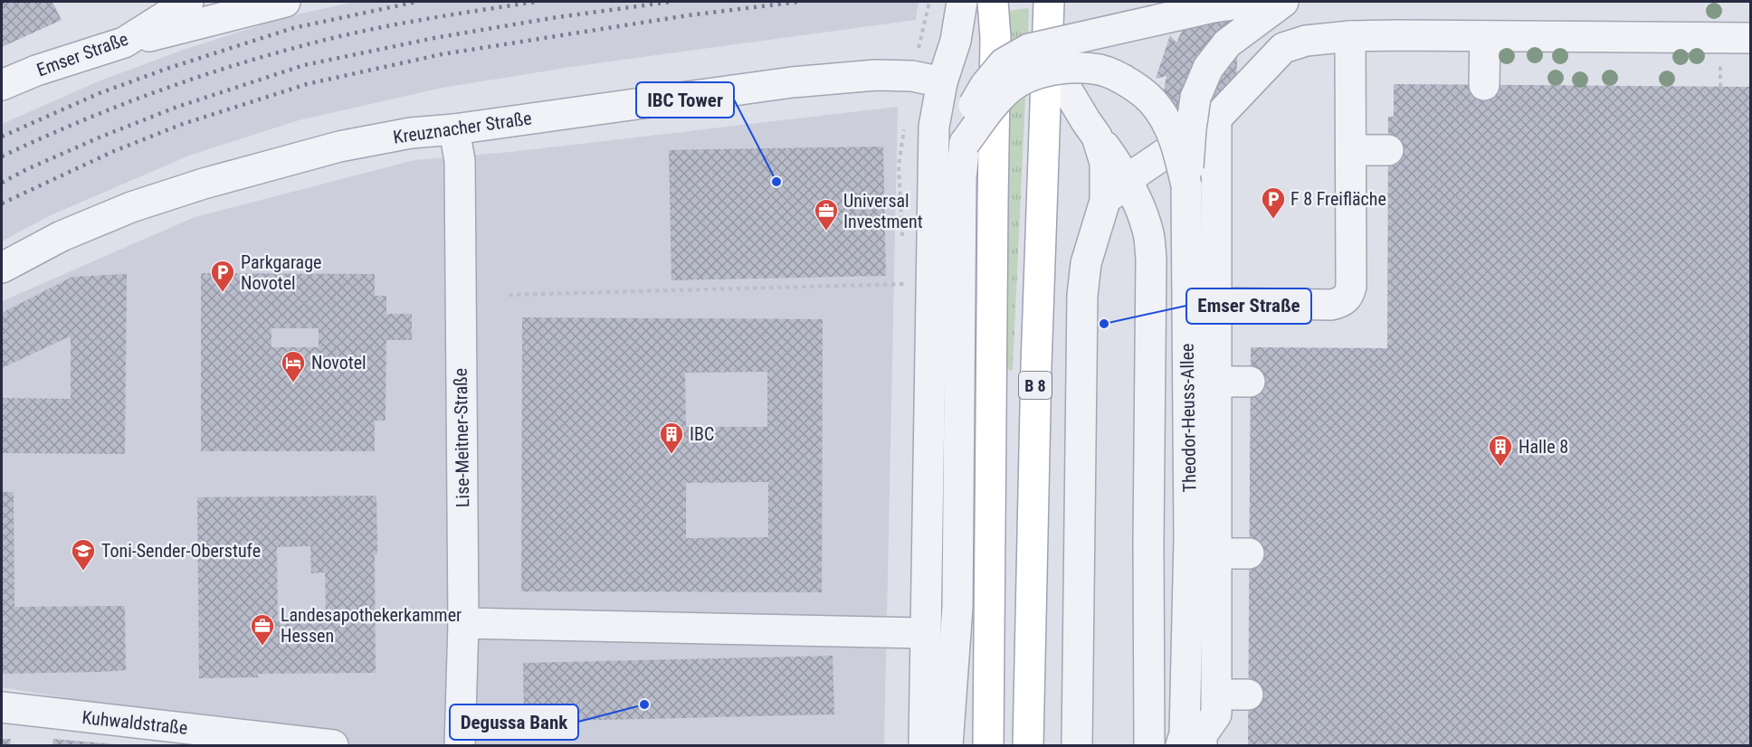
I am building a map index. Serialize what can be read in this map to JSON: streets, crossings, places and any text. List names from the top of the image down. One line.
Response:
{"streets":{"main road":["B 8","Theodor-Heuss-Allee"],"street":["Emser Straße","Kreuznacher Straße","Lise-Meitner-Straße","Kuhwaldstraße"]},"crossings":[["Kreuznacher Straße","Lise-Meitner-Straße"]],"places":{"other":["IBC Tower","Emser Straße","Degussa Bank"],"parking":["F 8 Freifläche","Parkgarage Novotel"],"office":["Universal Investment","Landesapothekerkammer Hessen"],"hotel":["Novotel"],"building":["IBC","Halle 8"],"school or university":["Toni-Sender-Oberstufe"]}}
